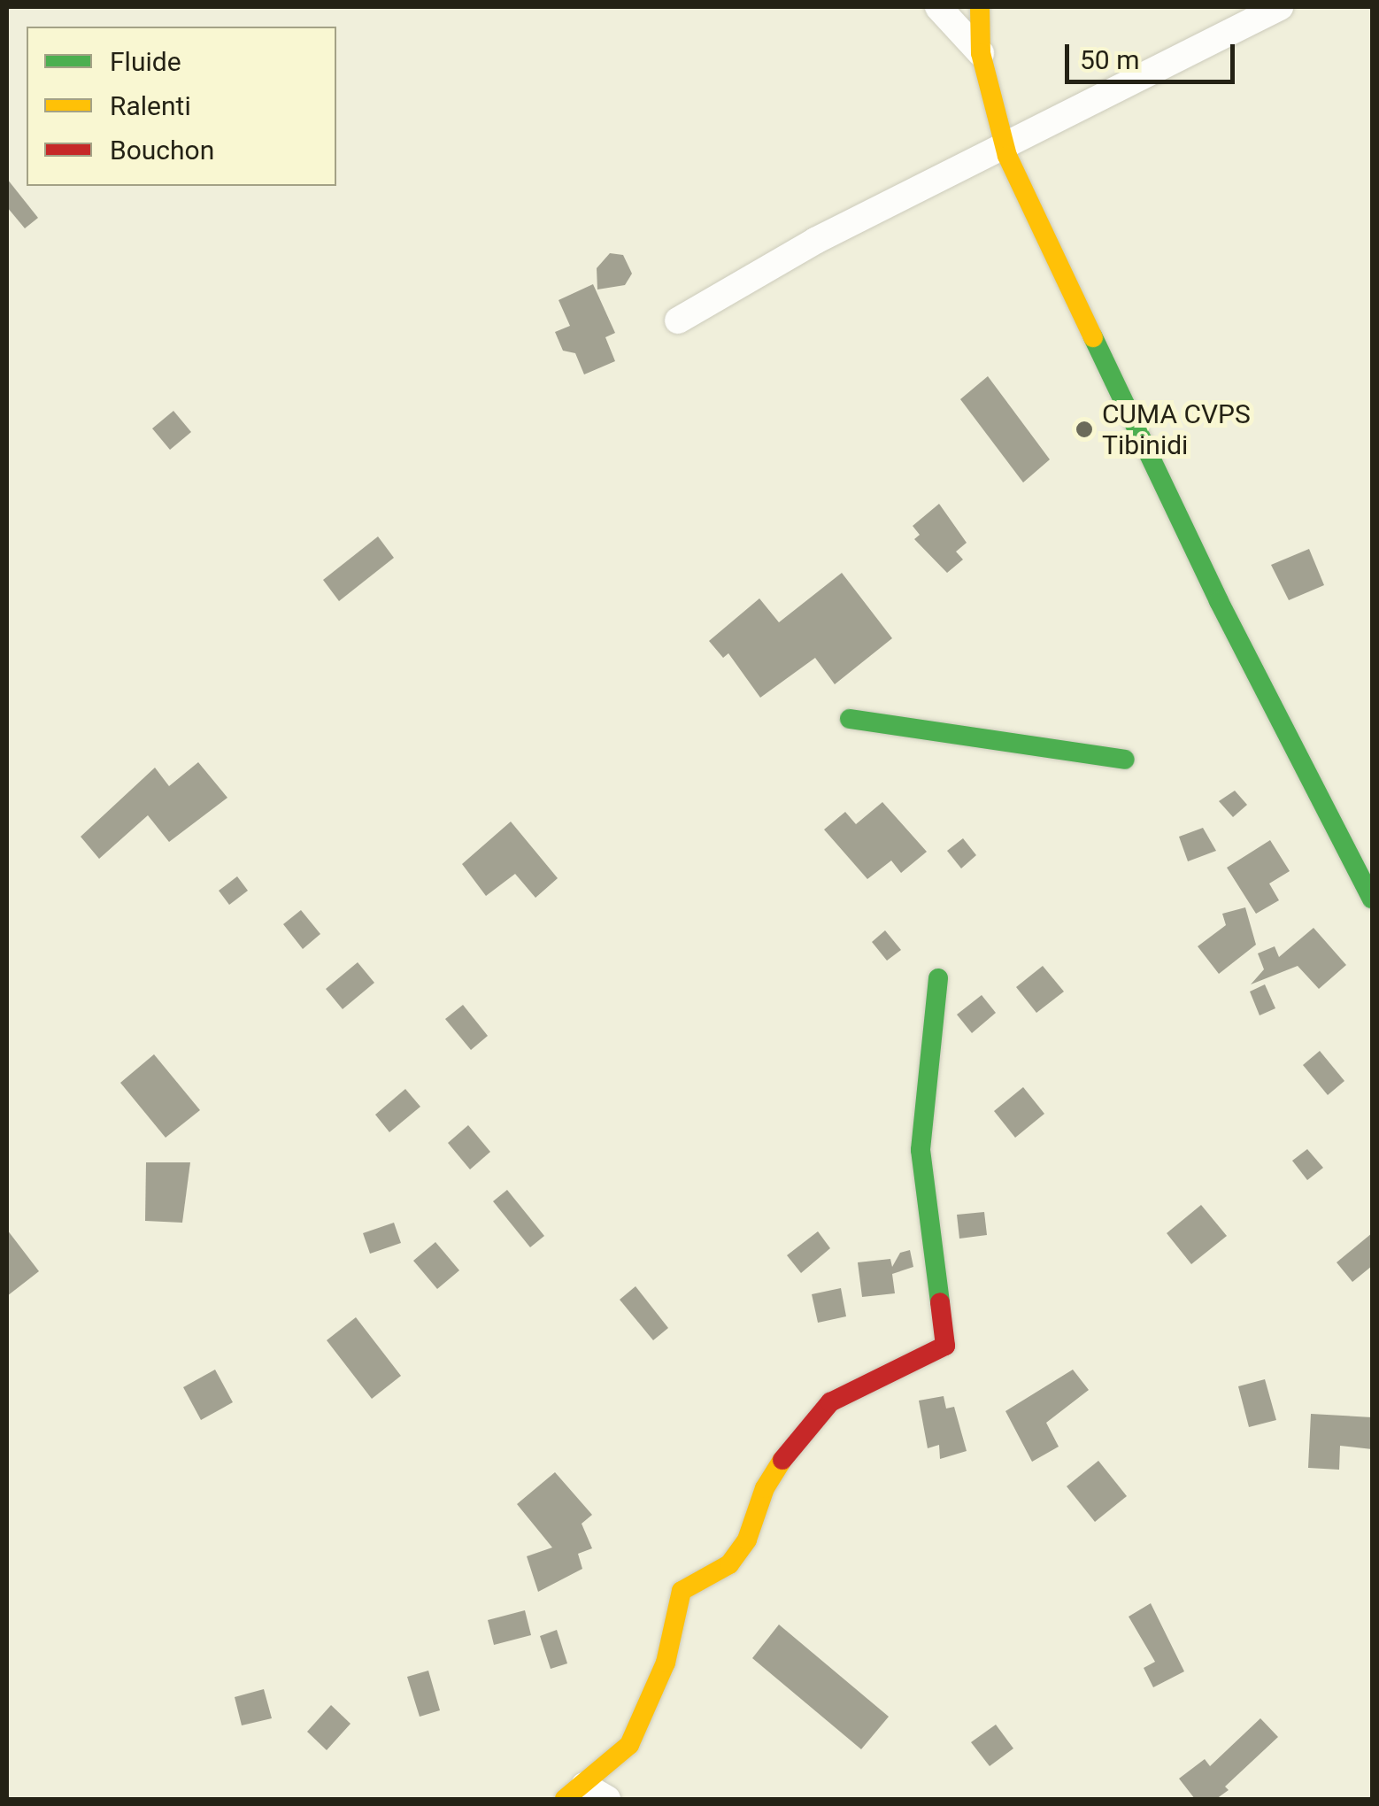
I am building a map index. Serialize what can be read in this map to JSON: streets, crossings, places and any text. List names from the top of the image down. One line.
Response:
{"places":["CUMA CVPS Tibinidi"],"legend":["Fluide","Ralenti","Bouchon"],"scale_bar":"50 m"}
